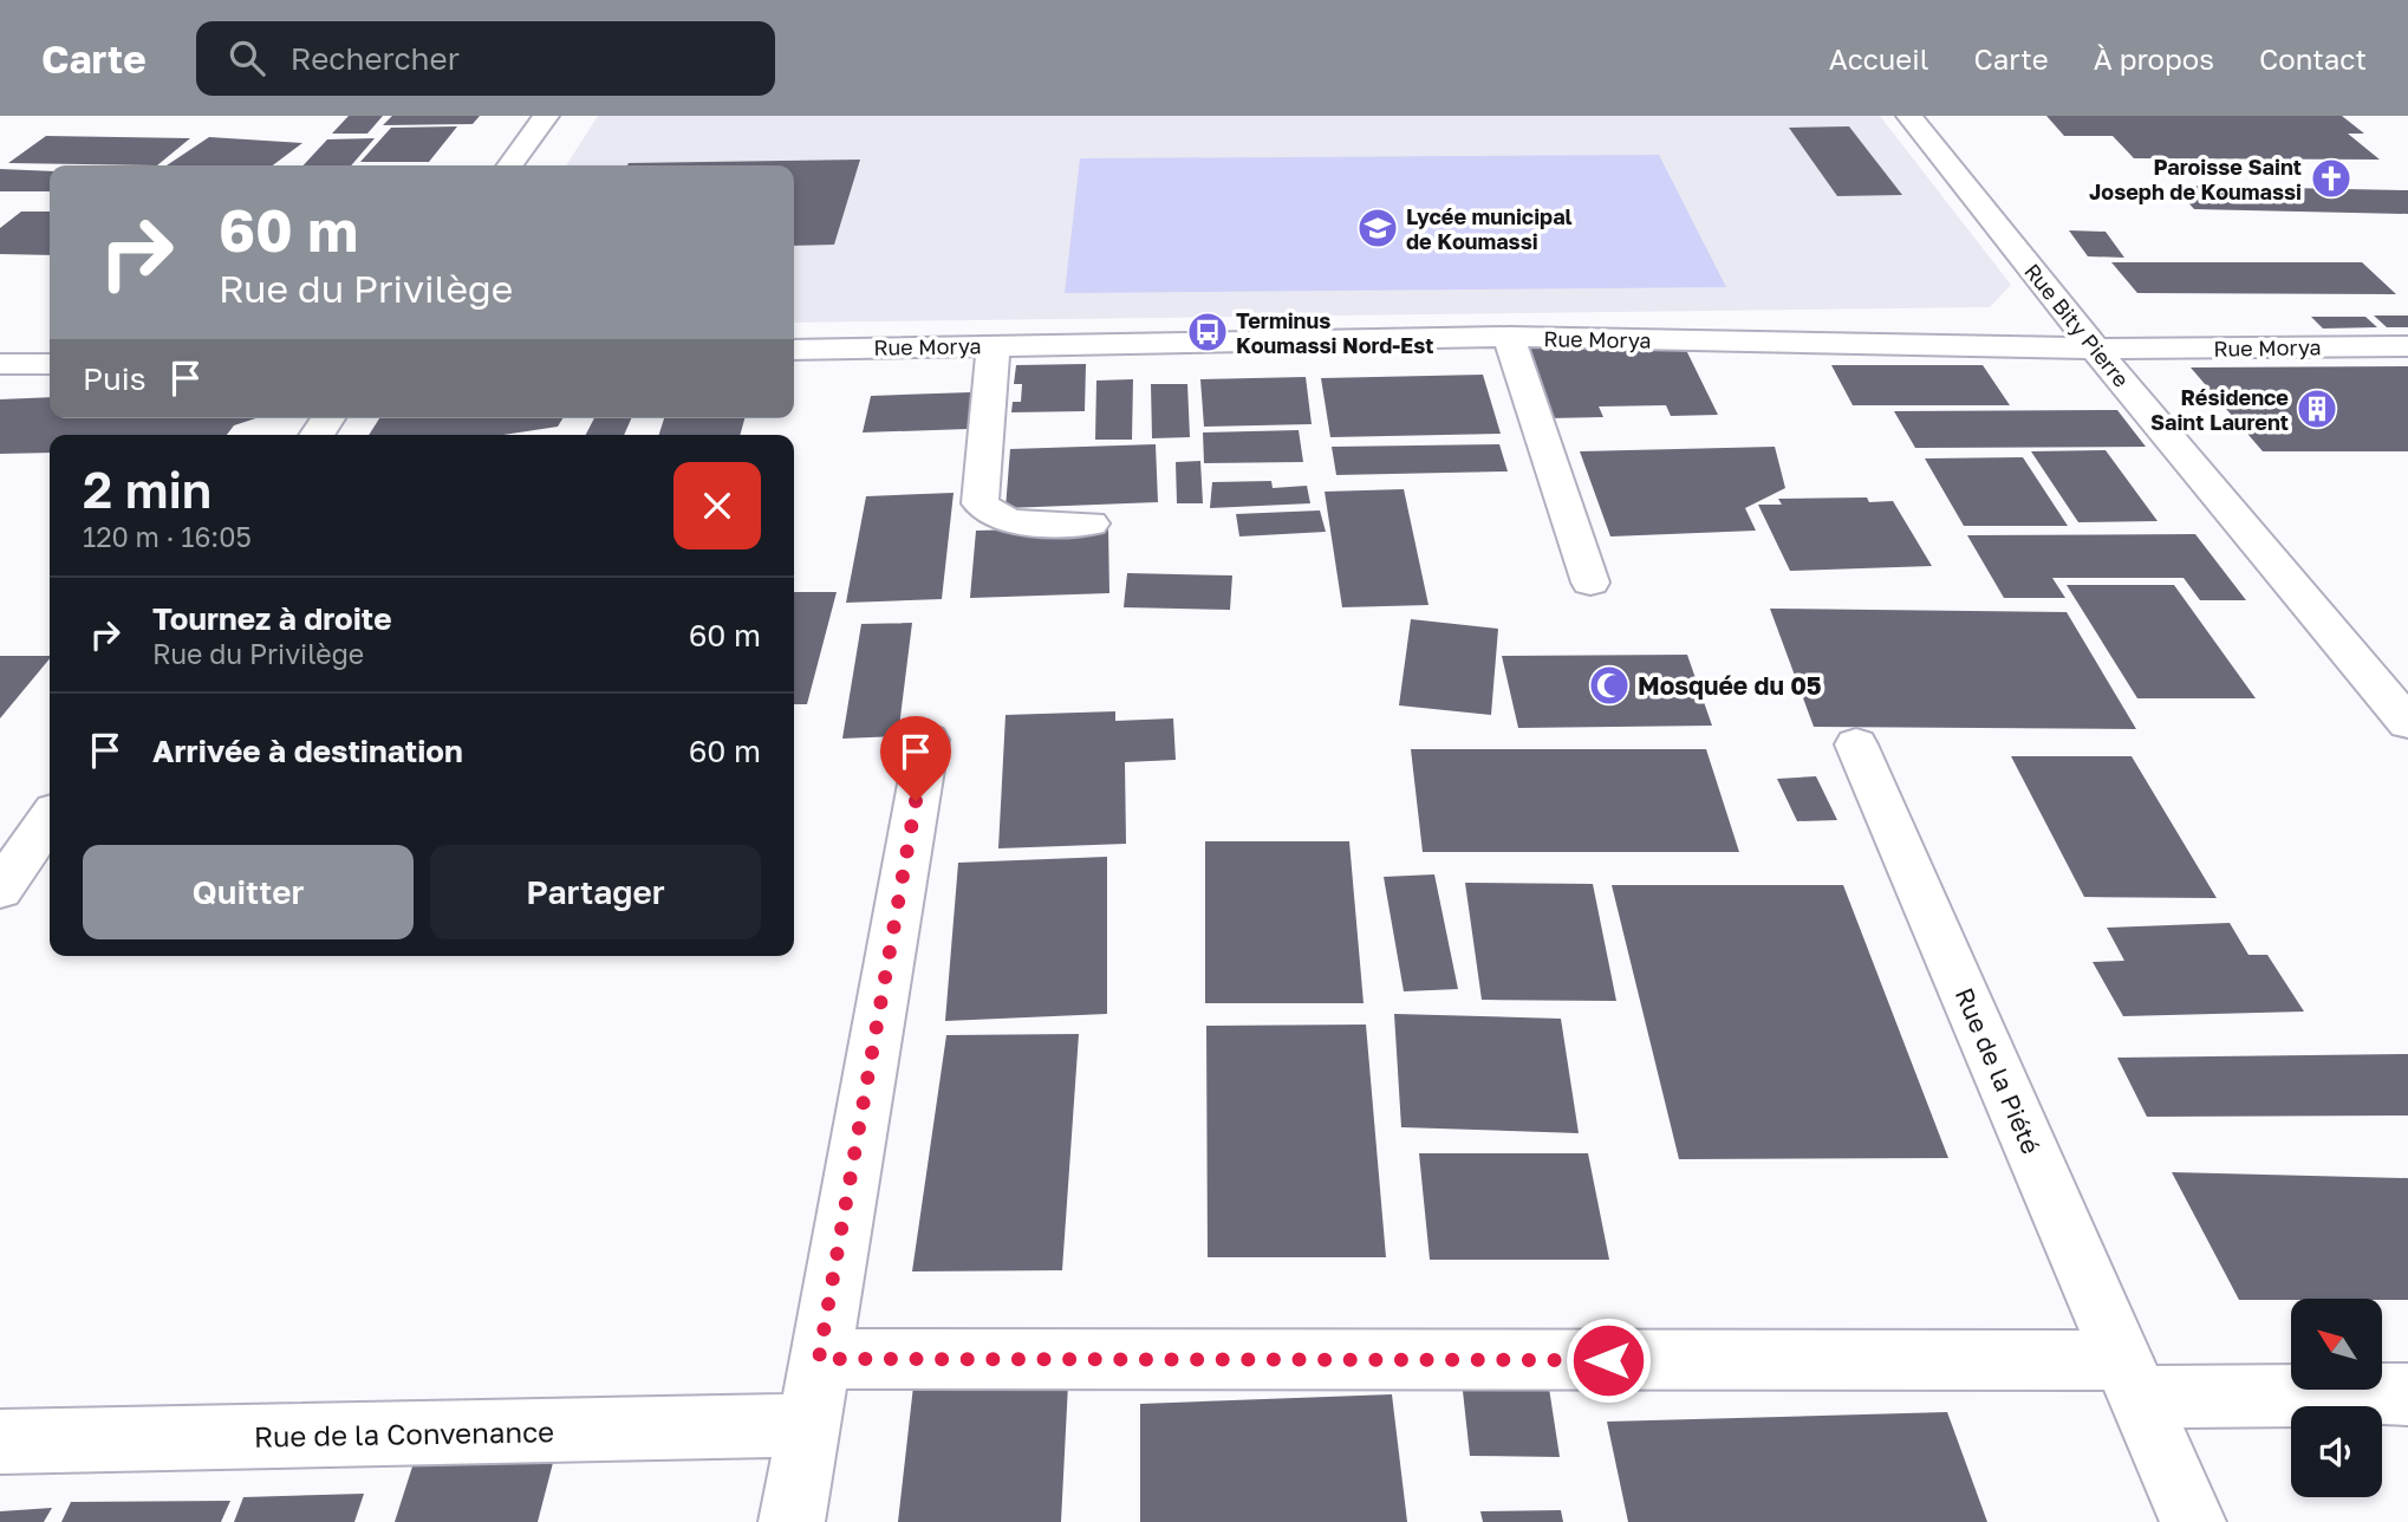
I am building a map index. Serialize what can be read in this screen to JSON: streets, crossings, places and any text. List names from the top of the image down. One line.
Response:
{"streets":{"street":["Rue Bity Pierre","Rue Morya","Rue de la Piété","Rue de la Convenance"]},"crossings":[["Rue Bity Pierre","Rue Morya"]],"places":{"church":["Paroisse Saint Joseph de Koumassi"],"school or university":["Lycée municipal de Koumassi"],"bus stop":["Terminus Koumassi Nord-Est"],"building":["Résidence Saint Laurent"],"mosque":["Mosquée du 05"]},"north":"top left","page":{"header":"Carte","search":"Rechercher","nav":["Accueil","Carte","À propos","Contact"],"turn":["60 m","Rue du Privilège"],"then":"Puis","heading":["2 min","120 m · 16:05"],"list":[{"name":"Tournez à droite","note":"Rue du Privilège","value":"60 m"},{"name":"Arrivée à destination","value":"60 m"}],"buttons":["Quitter","Partager"]}}
